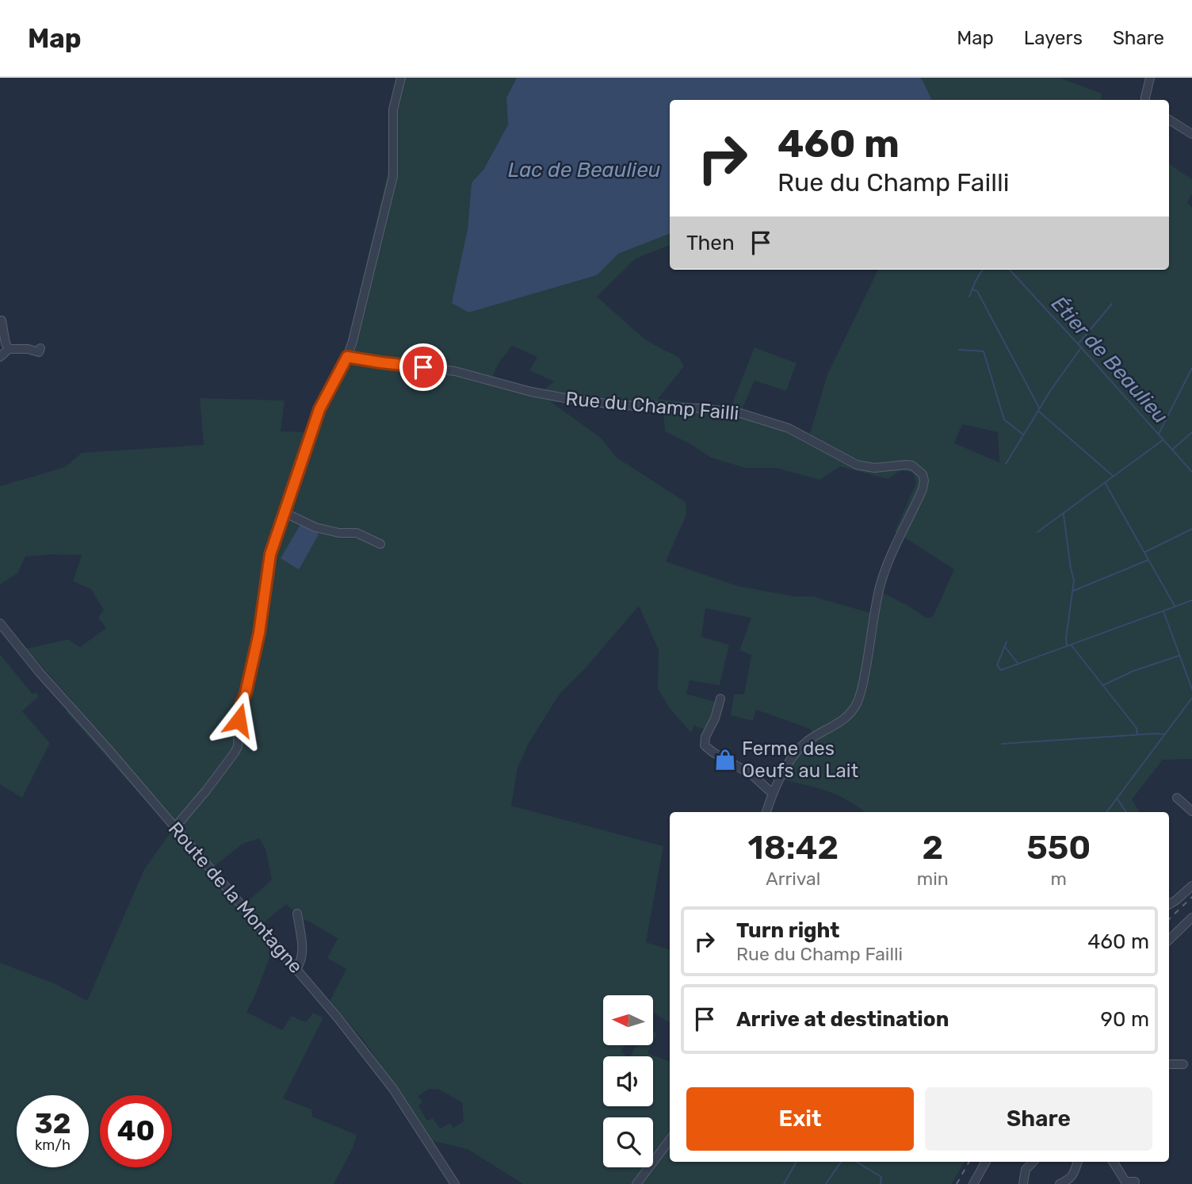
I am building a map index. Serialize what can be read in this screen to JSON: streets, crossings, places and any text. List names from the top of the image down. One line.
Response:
{"streets":{"street":["Rue du Champ Failli","Route de la Montagne"]},"water":["Lac de Beaulieu","Étier de Beaulieu"],"places":{"shop":["Ferme des Oeufs au Lait"]},"north":"left","page":{"header":"Map","nav":["Map","Layers","Share"],"turn":["460 m","Rue du Champ Failli"],"then":"Then","eta":["18:42","Arrival","2","min","550","m"],"list":[{"name":"Turn right","note":"Rue du Champ Failli","value":"460 m"},{"name":"Arrive at destination","value":"90 m"}],"buttons":["Exit","Share"],"speed":"32 km/h","limit":"40"}}
